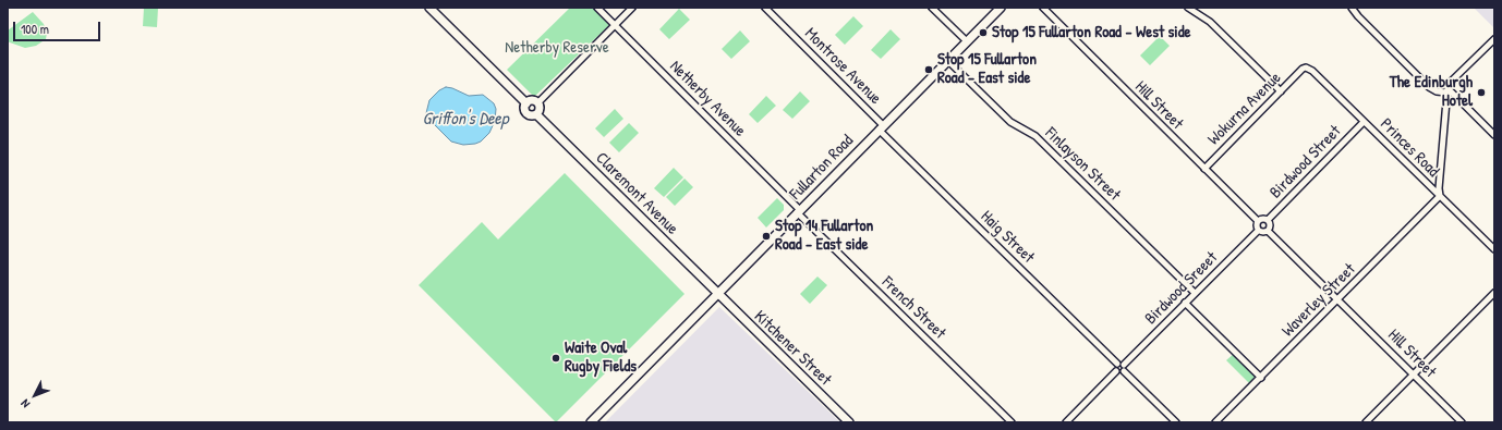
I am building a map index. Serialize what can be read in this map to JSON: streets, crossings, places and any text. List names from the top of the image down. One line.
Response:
{"streets":{"street":["Montrose Avenue","Netherby Avenue","Hill Street","Wokurna Avenue","Princes Road","Birdwood Street","Finlayson Street","Fullarton Road","Claremont Avenue","Haig Street","Birdwood Sreeet","Waverley Street","French Street","Kitchener Street"]},"crossings":[["Montrose Avenue","Fullarton Road"],["Montrose Avenue","Haig Street"],["Netherby Avenue","Fullarton Road"],["Netherby Avenue","French Street"],["Hill Street","Wokurna Avenue"],["Hill Street","Birdwood Street"],["Hill Street","Birdwood Sreeet"],["Hill Street","Waverley Street"],["Wokurna Avenue","Princes Road"],["Princes Road","Birdwood Street"],["Princes Road","Waverley Street"],["Birdwood Street","Birdwood Sreeet"],["Finlayson Street","Fullarton Road"],["Finlayson Street","Birdwood Sreeet"],["Fullarton Road","Claremont Avenue"],["Fullarton Road","Haig Street"],["Fullarton Road","French Street"],["Fullarton Road","Kitchener Street"],["Claremont Avenue","Kitchener Street"],["Haig Street","Birdwood Sreeet"]],"water":["Griffon's Deep"],"parks":["Netherby Reserve"],"places":["Stop 15 Fullarton Road - West side","Stop 15 Fullarton Road - East side","The Edinburgh Hotel","Stop 14 Fullarton Road - East side","Waite Oval Rugby Fields"],"scale_bar":"100 m","north":"bottom left"}
